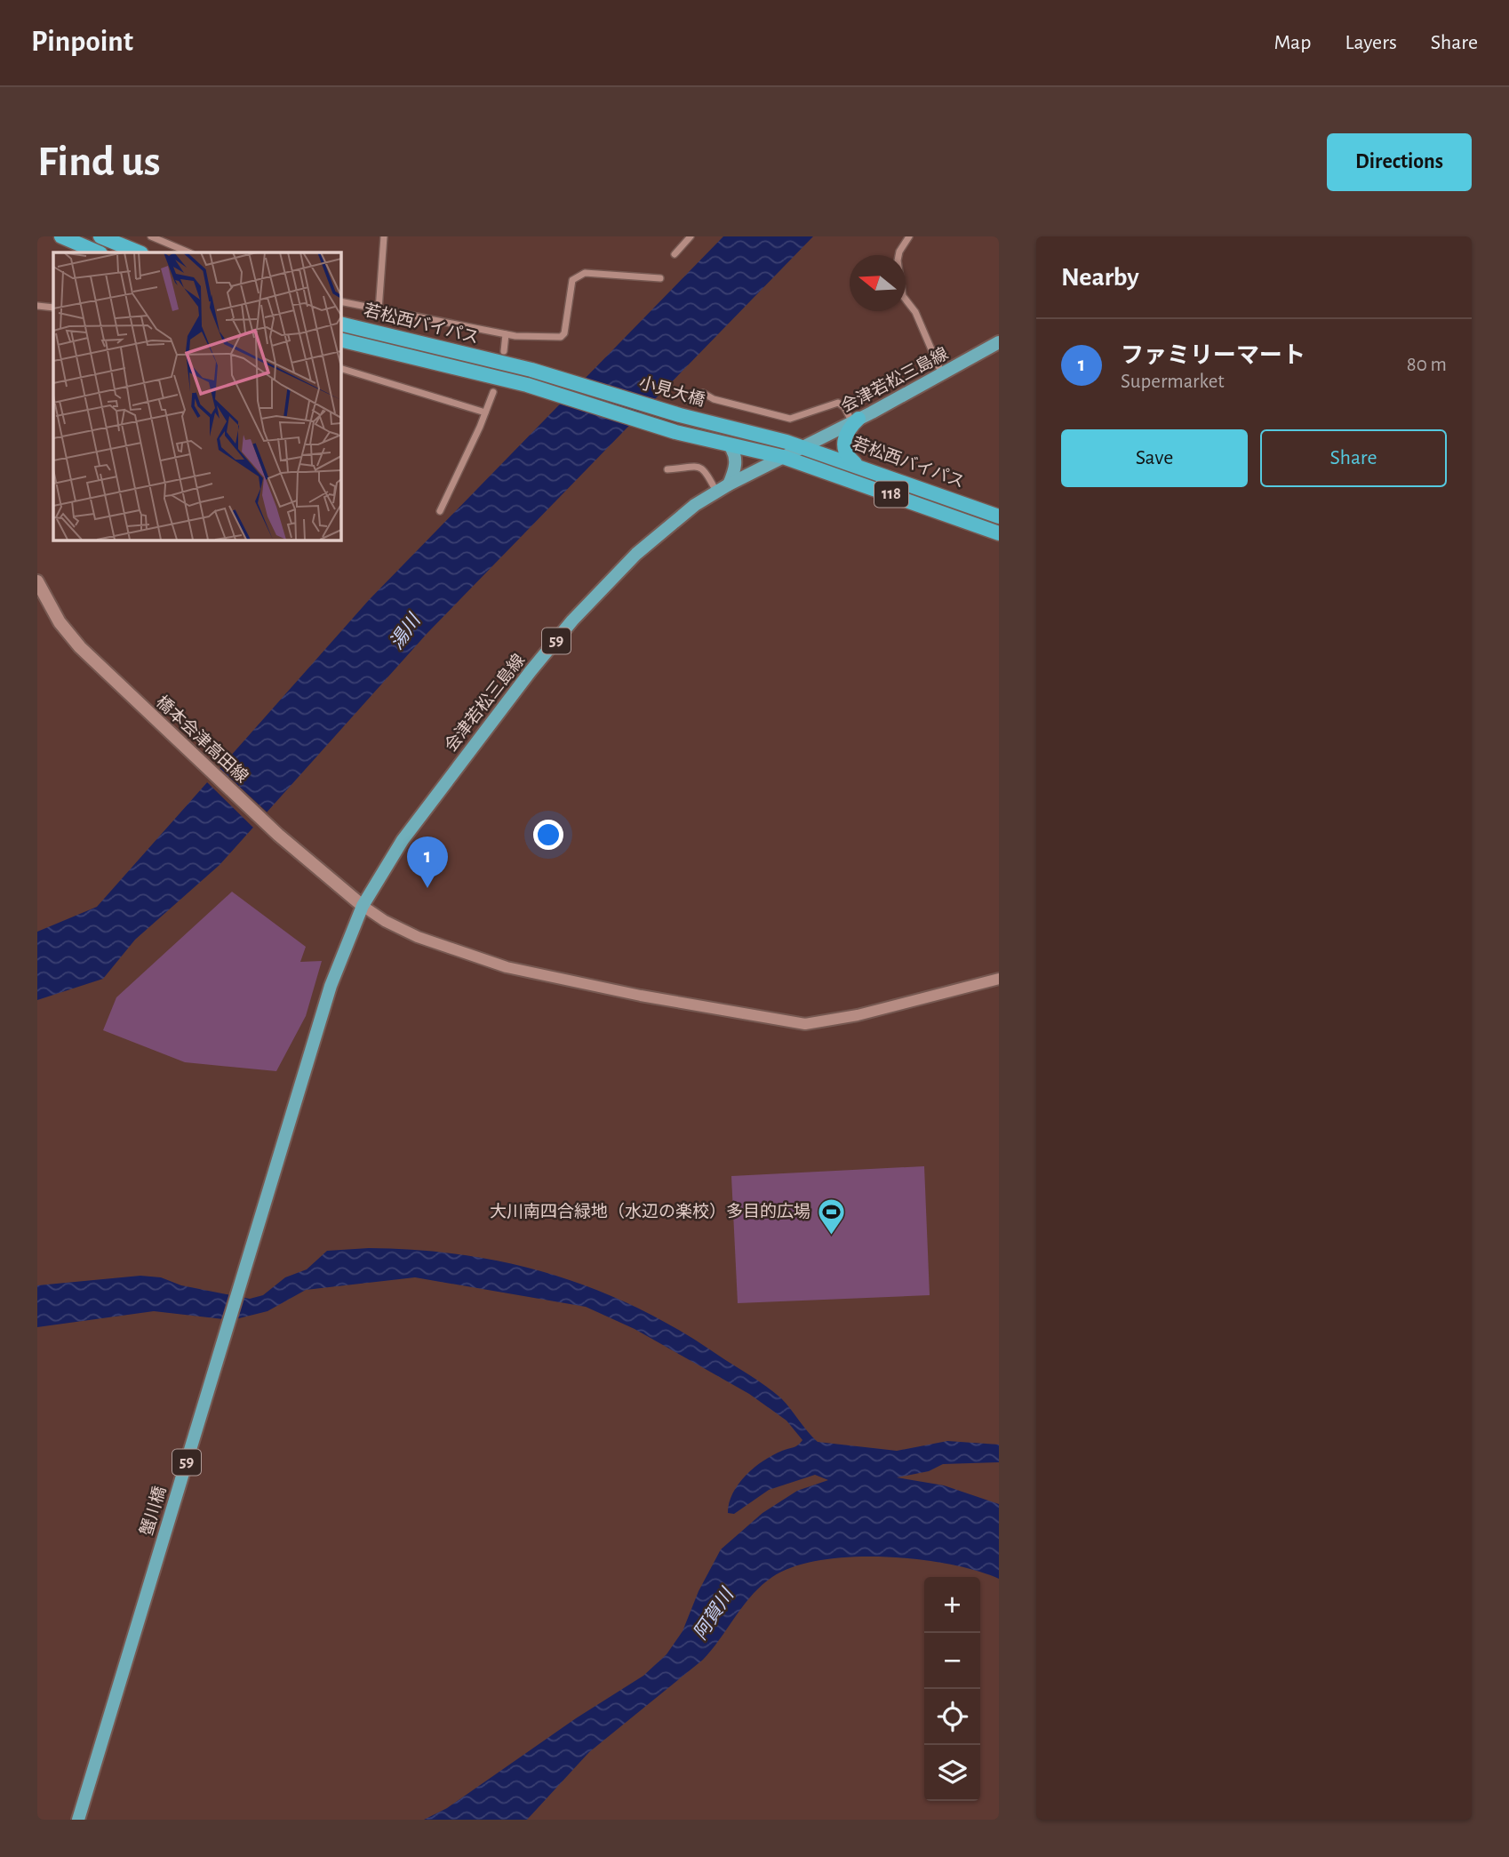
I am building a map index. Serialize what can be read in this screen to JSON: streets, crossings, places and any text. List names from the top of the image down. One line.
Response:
{"streets":{"highway":["若松西バイパス","小見大橋","118"],"main road":["会津若松三島線","59","橋本会津高田線","蟹川橋"]},"crossings":[["若松西バイパス","会津若松三島線"],["若松西バイパス","小見大橋"],["若松西バイパス","118"],["会津若松三島線","小見大橋"],["会津若松三島線","118"],["会津若松三島線","橋本会津高田線"],["会津若松三島線","蟹川橋"]],"water":["湯川","阿賀川"],"places":{"sports":["大川南四合緑地（水辺の楽校）多目的広場"]},"north":"left","page":{"header":"Pinpoint","nav":["Map","Layers","Share"],"buttons":["Directions",["Save","Share"]],"title":"Find us","heading":"Nearby","list":[{"mark":"1","name":"ファミリーマート","note":"Supermarket","value":"80 m"}],"pins":"1","map_buttons":["+","−"]}}
